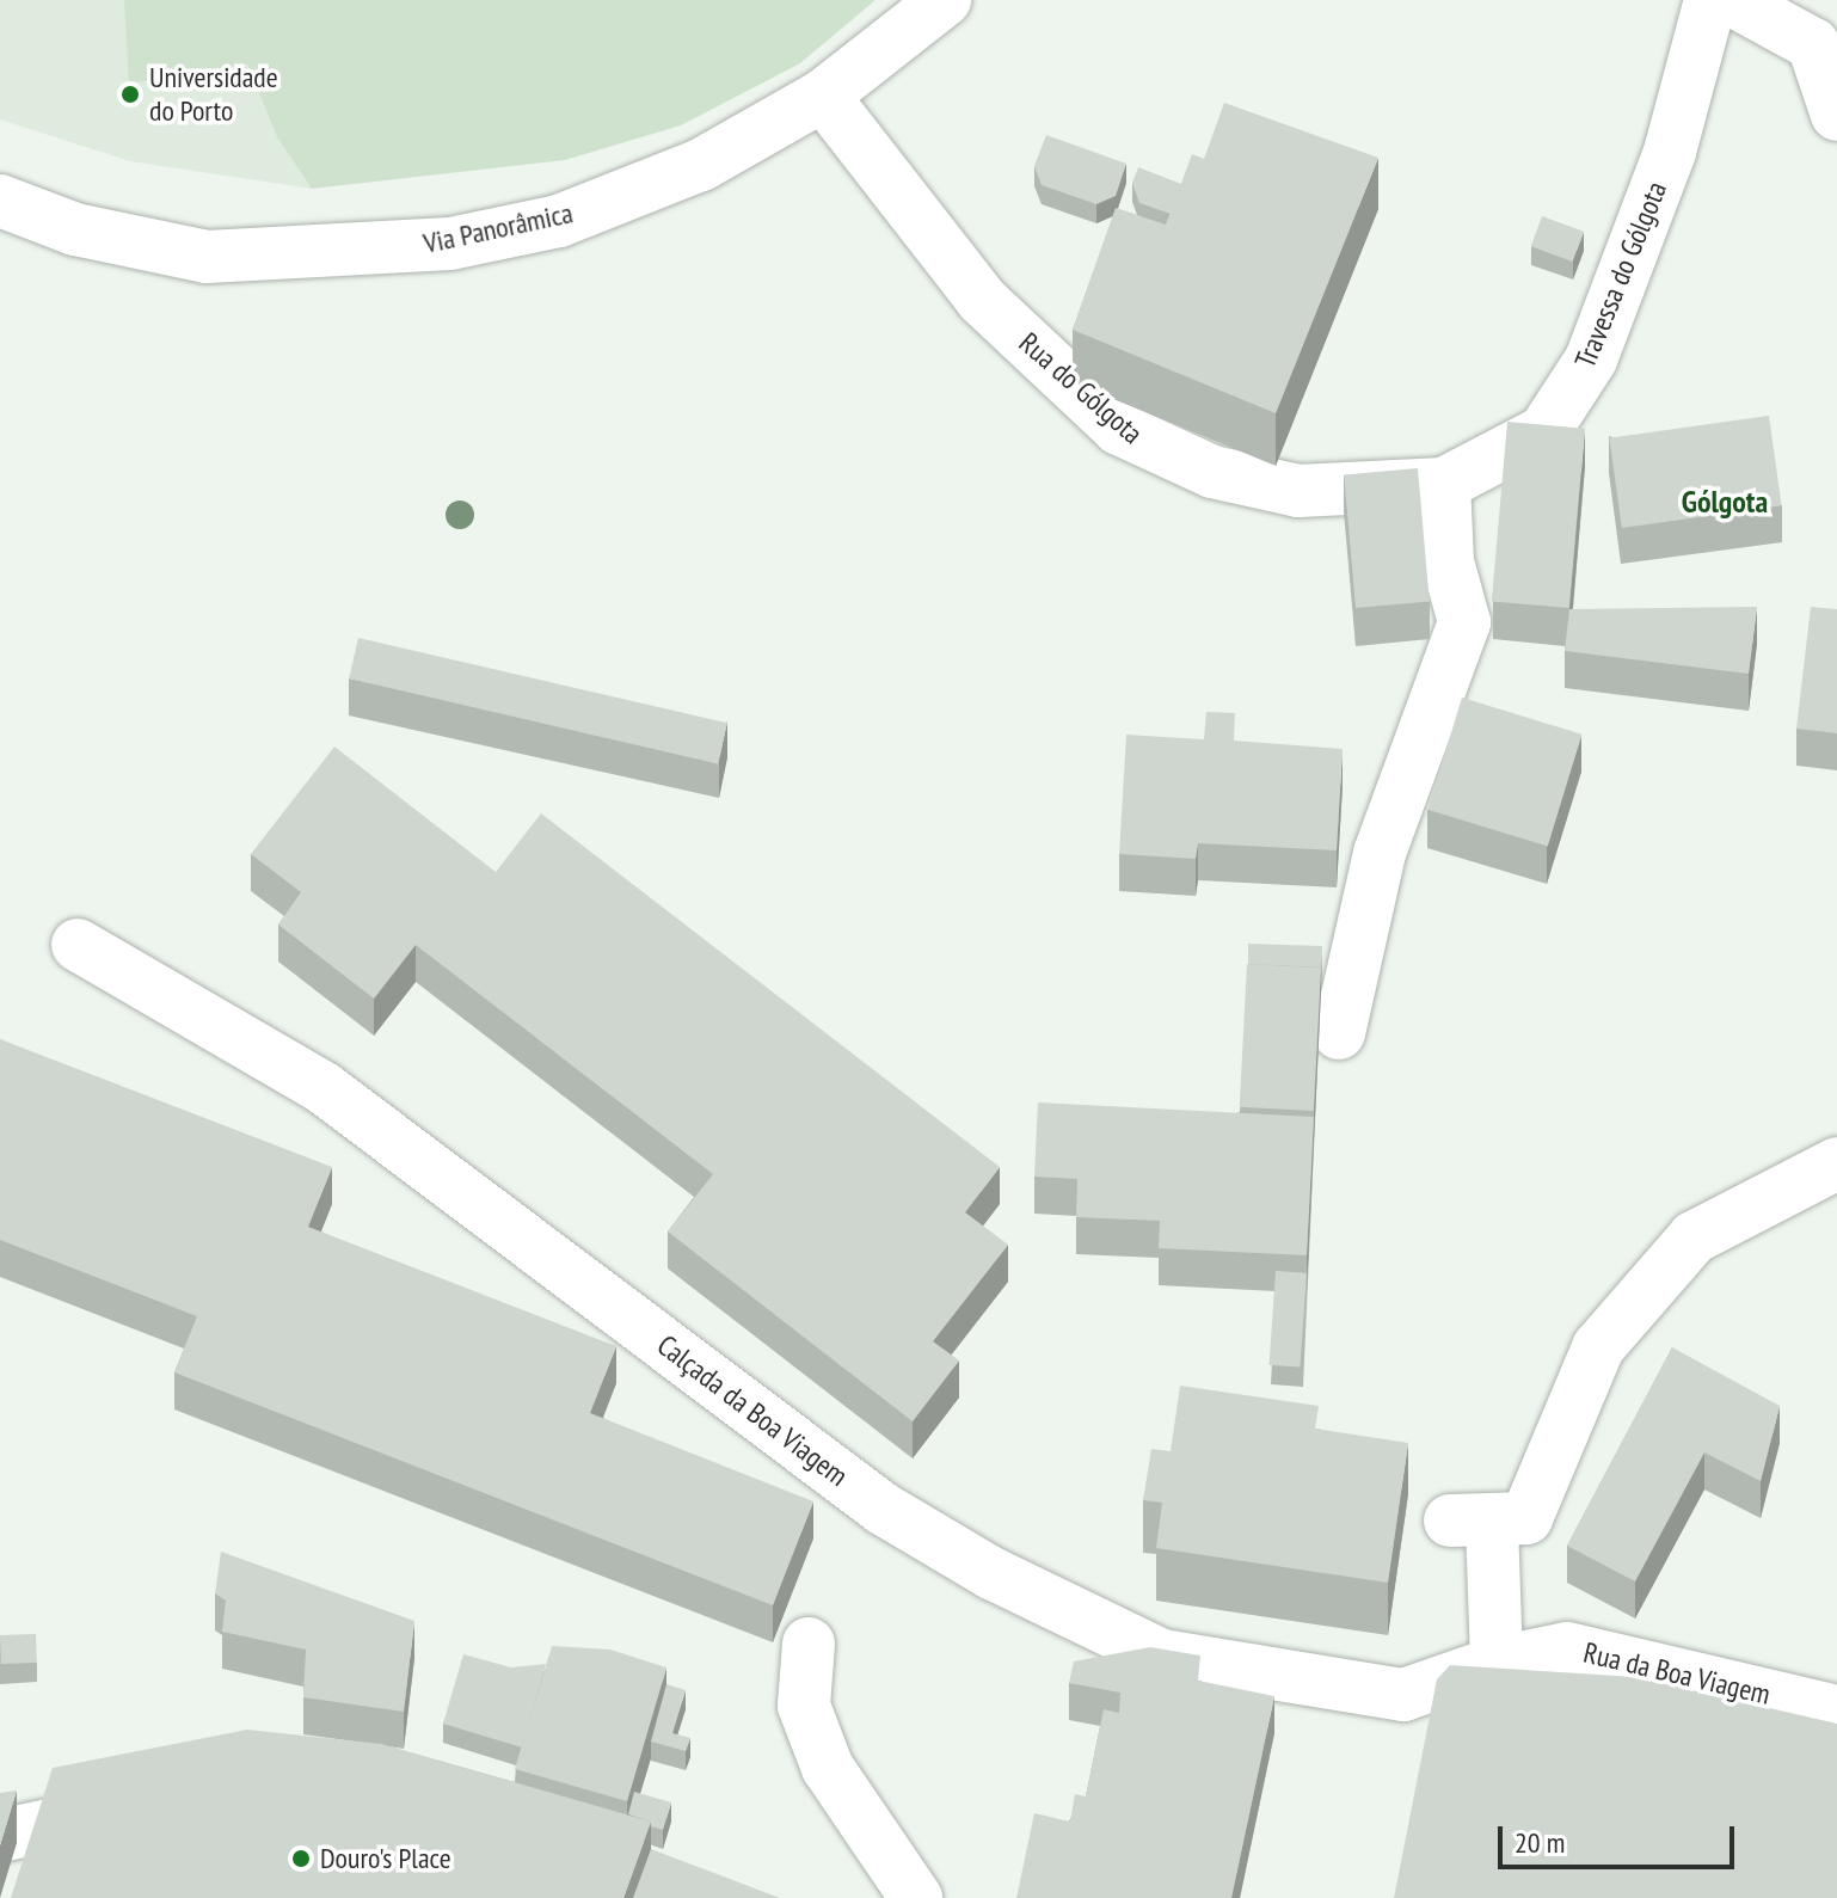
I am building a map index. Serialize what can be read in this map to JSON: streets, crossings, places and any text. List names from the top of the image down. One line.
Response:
{"streets":{"street":["Via Panorâmica","Travessa do Gólgota","Rua do Gólgota","Calçada da Boa Viagem","Rua da Boa Viagem"]},"crossings":[["Via Panorâmica","Rua do Gólgota"],["Travessa do Gólgota","Rua do Gólgota"],["Calçada da Boa Viagem","Rua da Boa Viagem"]],"districts":["Gólgota"],"places":["Universidade do Porto","Douro's Place"],"scale_bar":"20 m"}
